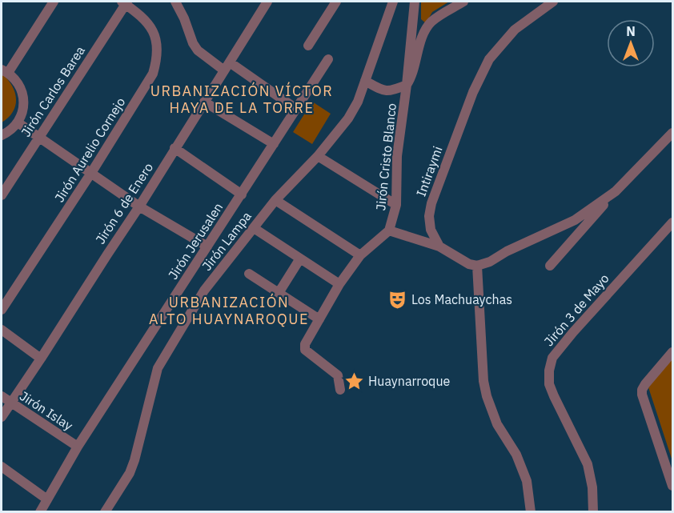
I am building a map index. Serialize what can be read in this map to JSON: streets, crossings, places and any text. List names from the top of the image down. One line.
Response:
{"streets":{"street":["Jirón Carlos Barea","Jirón Aurelio Cornejo","Jirón Cristo Blanco","Intiraymi","Jirón 6 de Enero","Jirón Jerusalen","Jirón Lampa","Jirón 3 de Mayo","Jirón Islay"]},"crossings":[["Jirón Carlos Barea","Jirón Aurelio Cornejo"],["Jirón 6 de Enero","Jirón Islay"],["Jirón Jerusalen","Jirón Islay"]],"districts":["URBANIZACIÓN VÍCTOR HAYA DE LA TORRE","URBANIZACIÓN ALTO HUAYNAROQUE"],"places":{"theatre":["Los Machuaychas"],"place":["Huaynarroque"]},"north":"top"}
